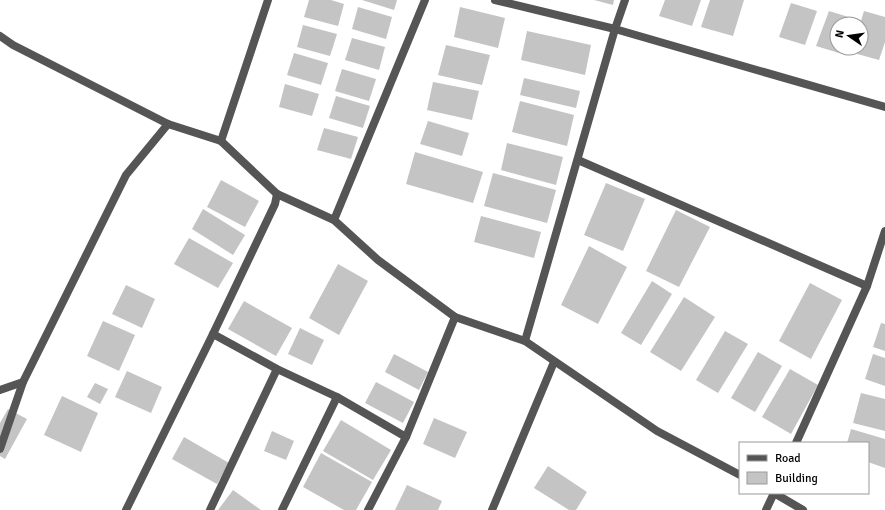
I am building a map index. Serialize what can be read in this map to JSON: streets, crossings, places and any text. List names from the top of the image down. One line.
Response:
{"legend":["Road","Building"],"north":"left"}
